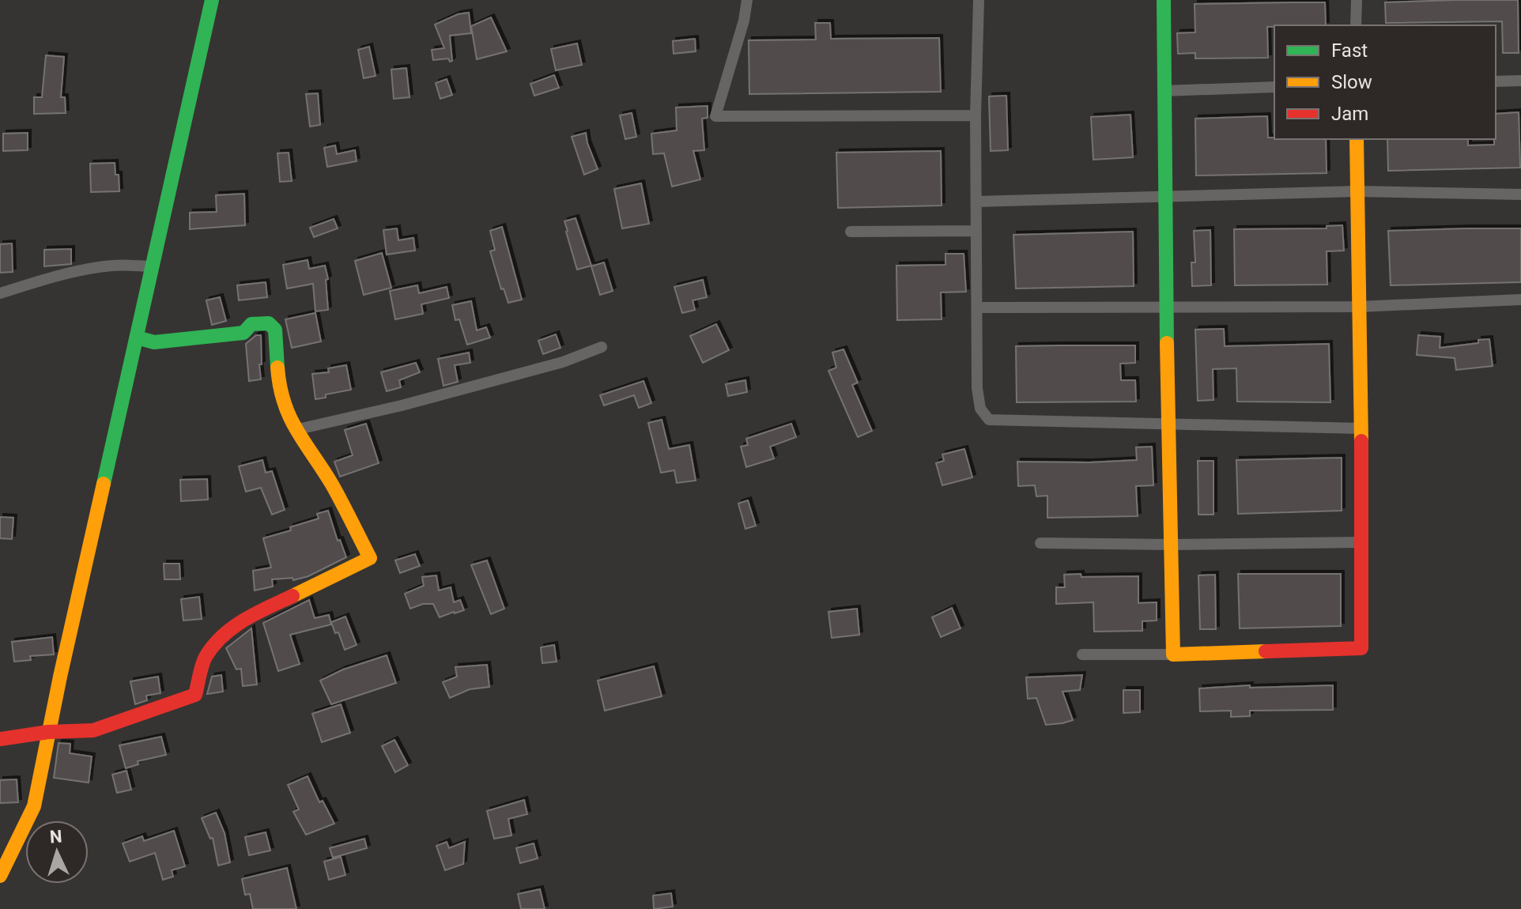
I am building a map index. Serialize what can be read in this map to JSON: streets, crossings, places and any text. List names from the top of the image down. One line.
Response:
{"legend":["Fast","Slow","Jam"],"north":"top"}
